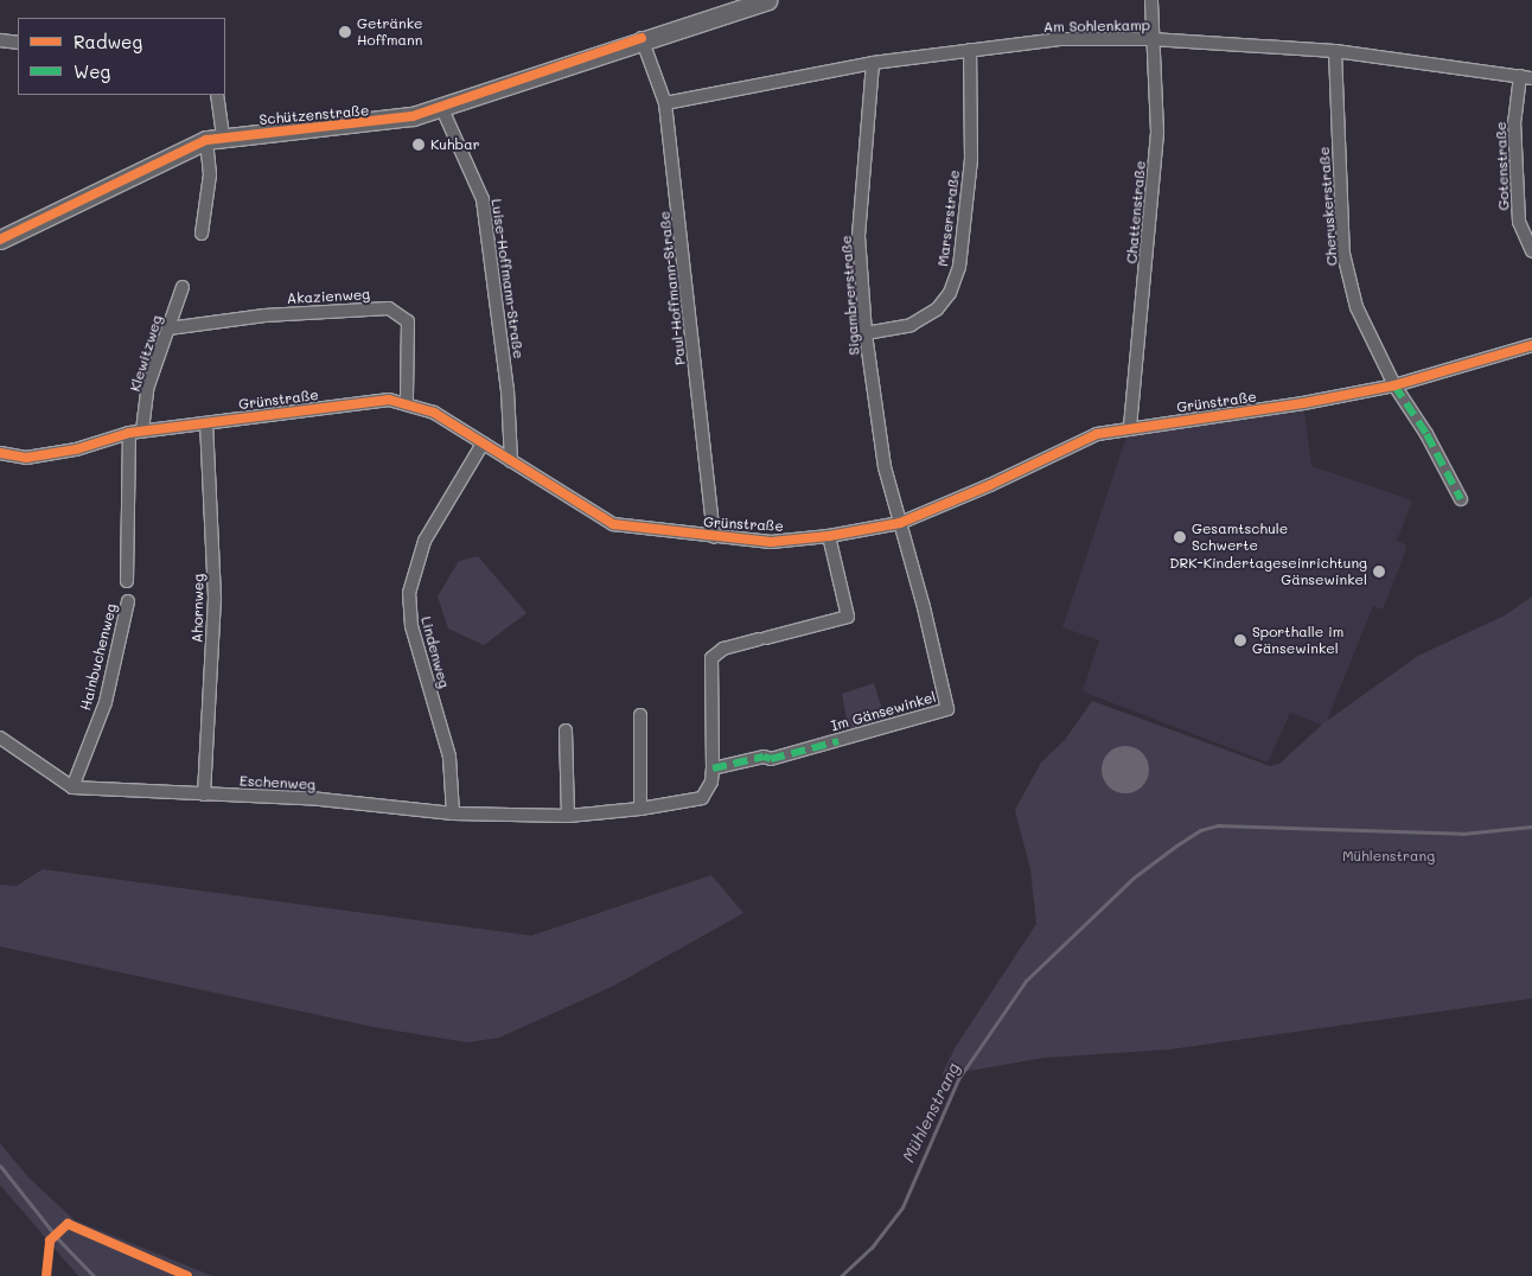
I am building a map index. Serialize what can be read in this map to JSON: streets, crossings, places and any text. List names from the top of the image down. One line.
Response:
{"streets":{"main road":["Schützenstraße"],"street":["Am Sohlenkamp","Gotenstraße","Cheruskerstraße","Chattenstraße","Marserstraße","Luise-Hoffmann-Straße","Paul-Hoffmann-Straße","Sigambrerstraße","Akazienweg","Klewitzweg","Grünstraße","Ahornweg","Lindenweg","Hainbuchenweg","Im Gänsewinkel","Eschenweg"]},"crossings":[["Am Sohlenkamp","Gotenstraße"],["Am Sohlenkamp","Cheruskerstraße"],["Am Sohlenkamp","Chattenstraße"],["Am Sohlenkamp","Marserstraße"],["Am Sohlenkamp","Paul-Hoffmann-Straße"],["Am Sohlenkamp","Sigambrerstraße"],["Schützenstraße","Luise-Hoffmann-Straße"],["Schützenstraße","Paul-Hoffmann-Straße"],["Cheruskerstraße","Grünstraße"],["Chattenstraße","Grünstraße"],["Marserstraße","Sigambrerstraße"],["Luise-Hoffmann-Straße","Grünstraße"],["Paul-Hoffmann-Straße","Grünstraße"],["Sigambrerstraße","Grünstraße"],["Sigambrerstraße","Im Gänsewinkel"],["Akazienweg","Klewitzweg"],["Akazienweg","Grünstraße"],["Klewitzweg","Grünstraße"],["Grünstraße","Ahornweg"],["Grünstraße","Lindenweg"],["Grünstraße","Im Gänsewinkel"],["Grünstraße","Eschenweg"],["Ahornweg","Eschenweg"],["Lindenweg","Eschenweg"],["Hainbuchenweg","Eschenweg"],["Im Gänsewinkel","Eschenweg"]],"water":["Mühlenstrang"],"parks":["Mühlenstrang"],"places":["Getränke Hoffmann","Kuhbar","Gesamtschule Schwerte","DRK-Kindertageseinrichtung Gänsewinkel","Sporthalle im Gänsewinkel"],"legend":["Radweg","Weg"]}
